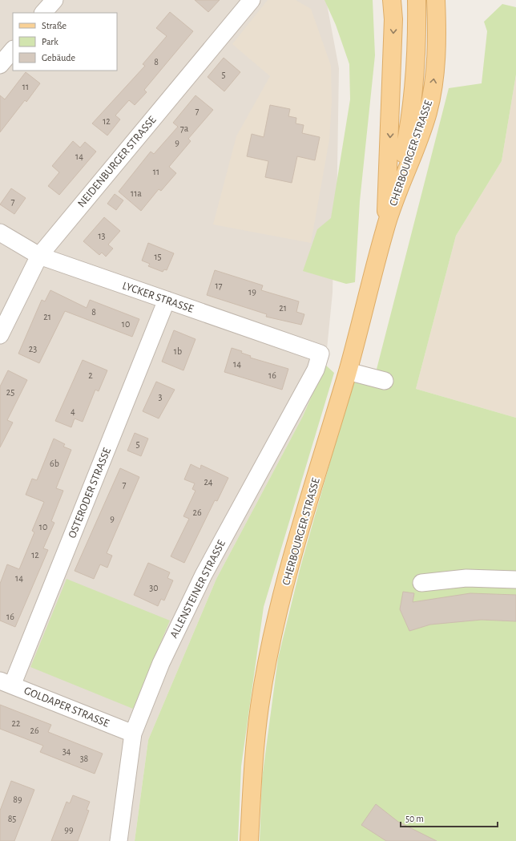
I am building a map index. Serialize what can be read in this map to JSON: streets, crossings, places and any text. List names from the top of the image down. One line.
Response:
{"streets":{"main road":["CHERBOURGER STRASSE"],"street":["NEIDENBURGER STRASSE","LYCKER STRASSE","OSTERODER STRASSE","ALLENSTEINER STRASSE","GOLDAPER STRASSE"]},"crossings":[["NEIDENBURGER STRASSE","LYCKER STRASSE"],["LYCKER STRASSE","OSTERODER STRASSE"],["LYCKER STRASSE","ALLENSTEINER STRASSE"],["OSTERODER STRASSE","GOLDAPER STRASSE"],["ALLENSTEINER STRASSE","GOLDAPER STRASSE"]],"house_numbers":["8","5","11","7","12","7a","9","14","11","11a","7","13","15","17","19","21","8","21","10","23","1b","14","2","16","25","3","4","5","6b","24","7","26","9","10","12","14","30","16","22","26","34","38","89","85","99"],"legend":["Straße","Park","Gebäude"],"scale_bar":"50 m"}
